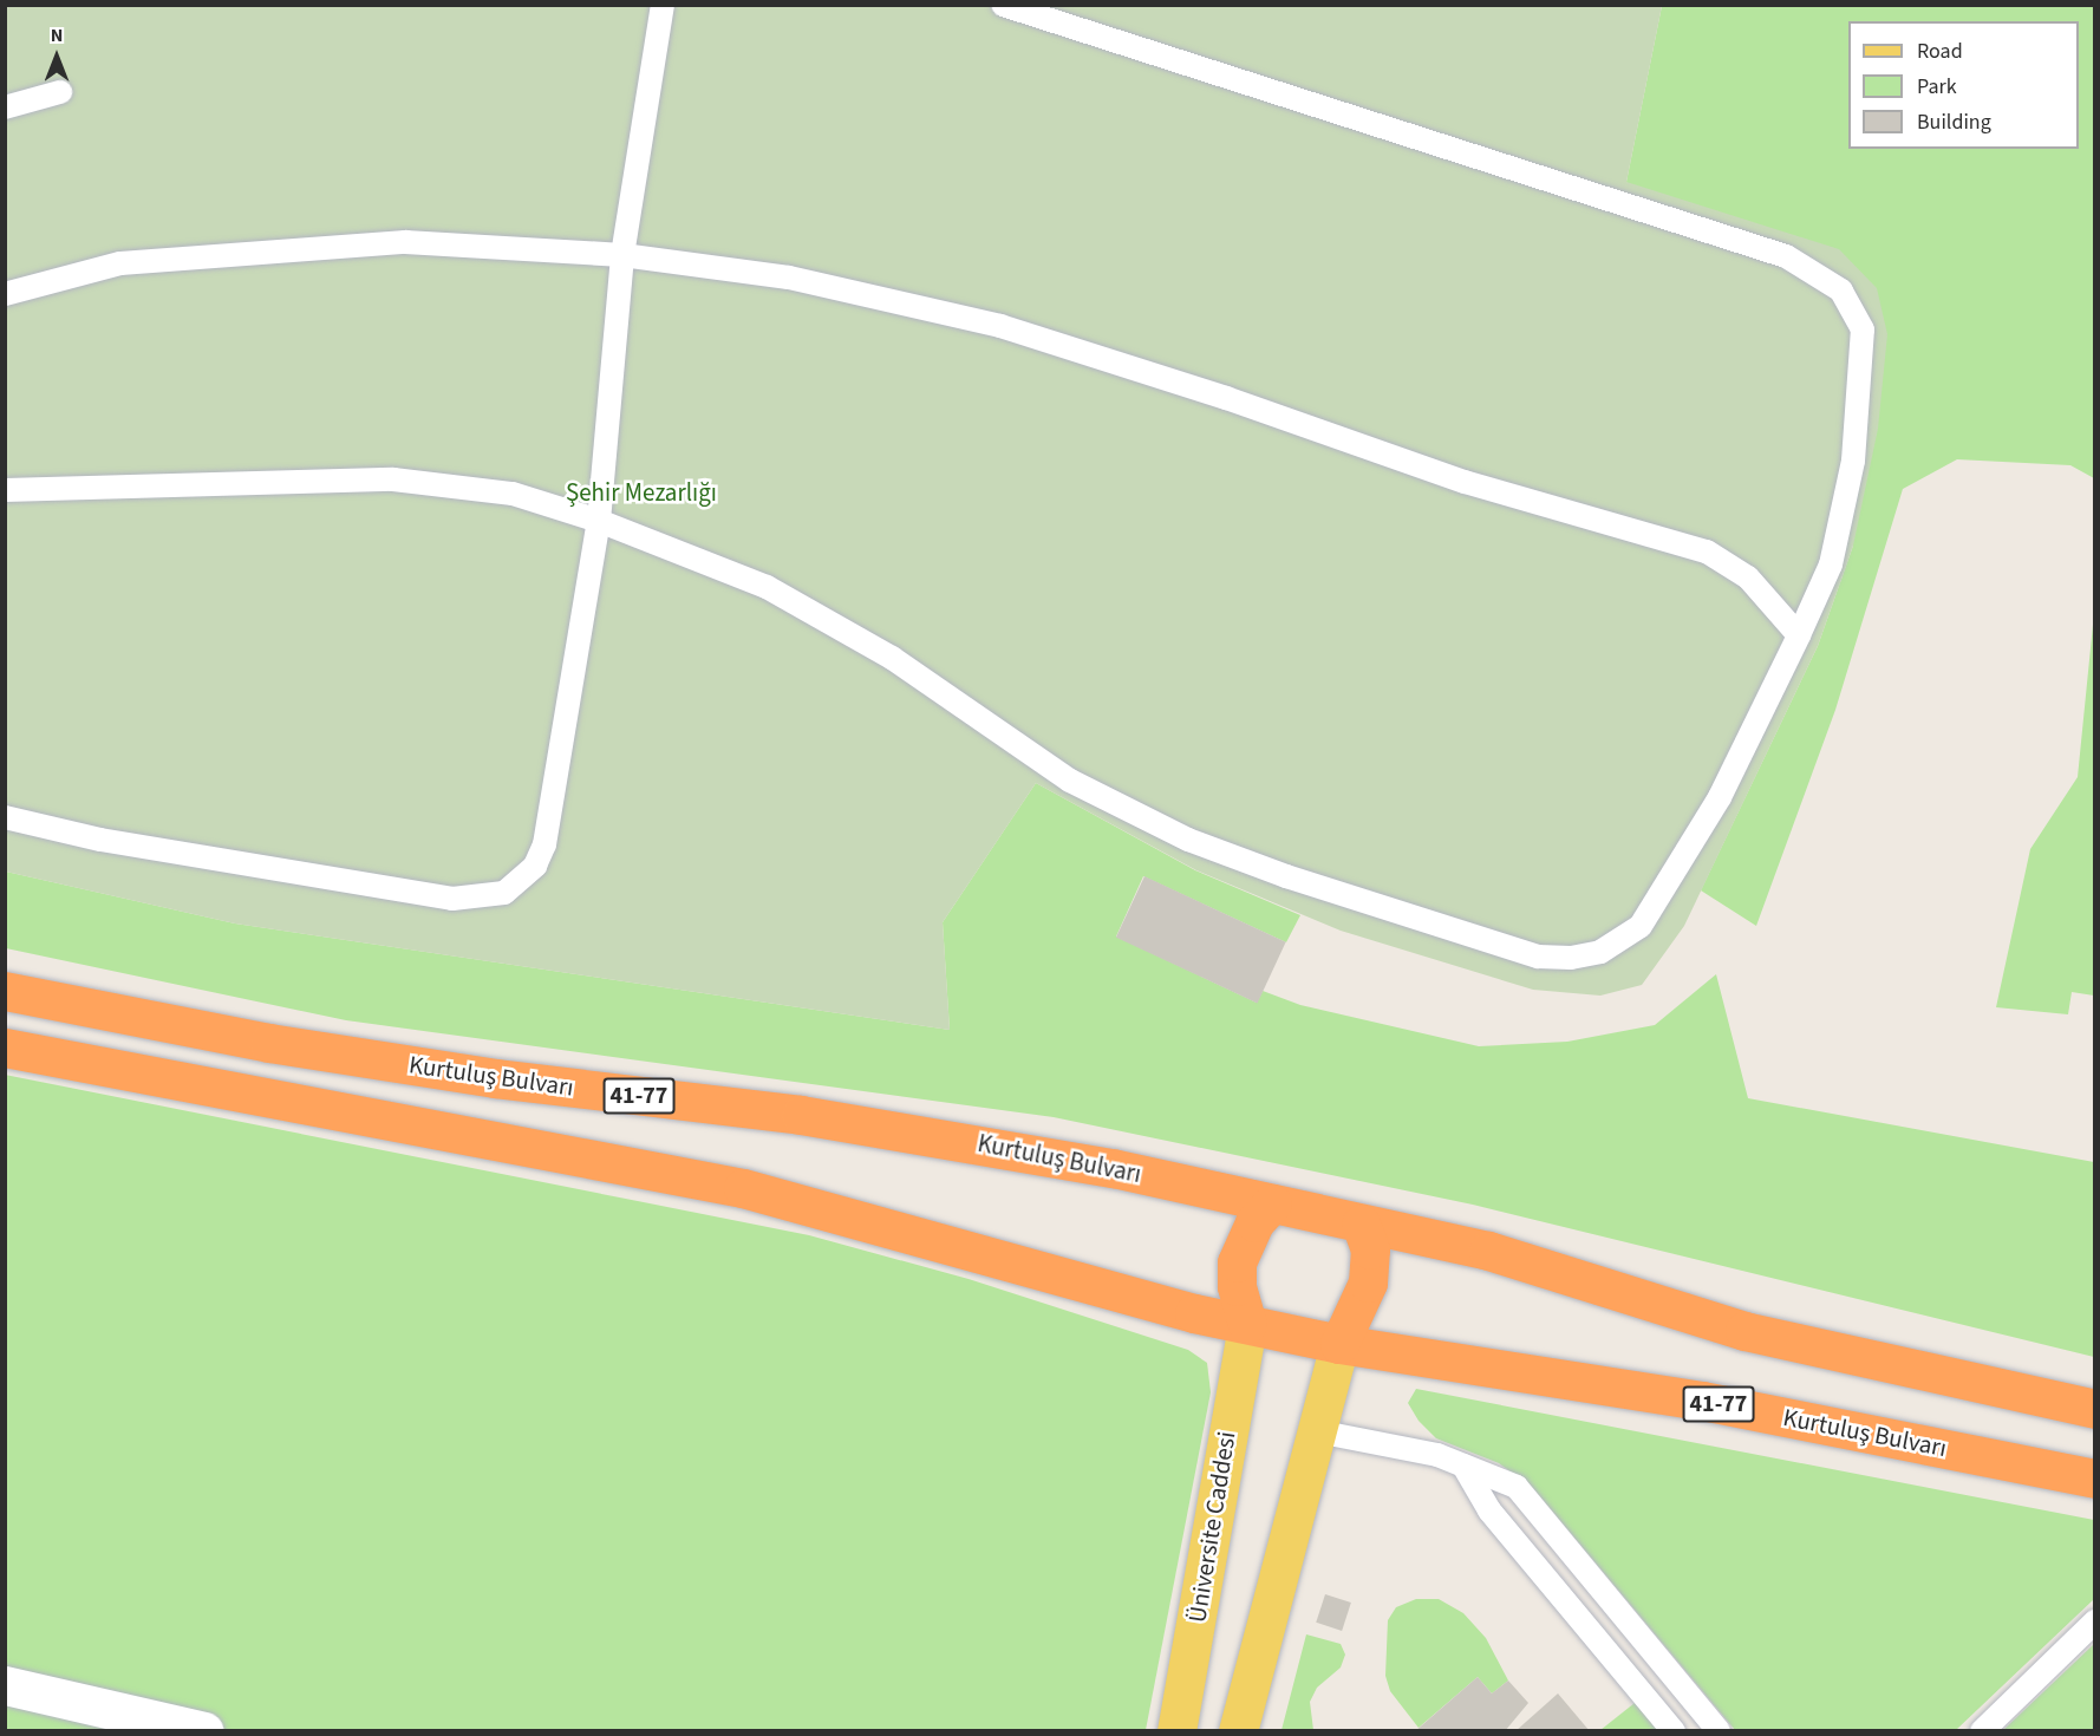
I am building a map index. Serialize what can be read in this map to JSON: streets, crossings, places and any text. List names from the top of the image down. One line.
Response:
{"streets":{"highway":["Kurtuluş Bulvarı","41-77"],"main road":["Üniversite Caddesi"]},"crossings":[["Kurtuluş Bulvarı","Üniversite Caddesi"]],"parks":["Şehir Mezarlığı"],"legend":["Road","Park","Building"],"north":"top"}
